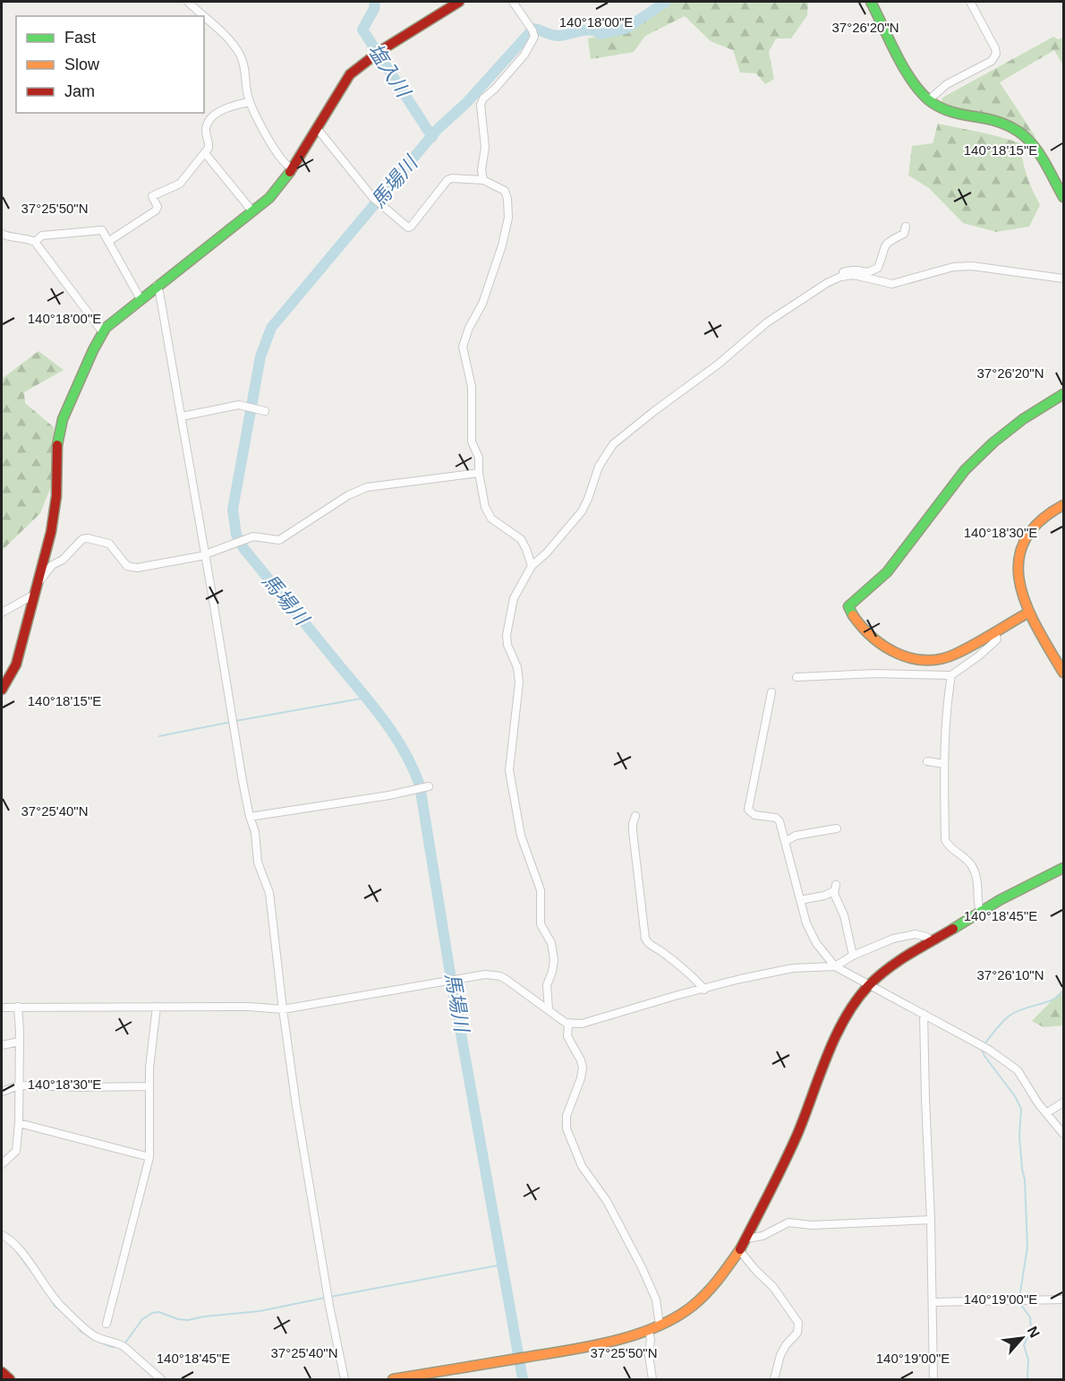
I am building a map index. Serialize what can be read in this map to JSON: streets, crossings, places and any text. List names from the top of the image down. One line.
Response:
{"water":["塩入川","馬場川"],"legend":["Fast","Slow","Jam"],"north":"top right","coordinates":["140°18'00\"E","37°26'20\"N","140°18'15\"E","37°25'50\"N","140°18'30\"E","37°25'40\"N","140°18'45\"E","37°26'10\"N","140°19'00\"E"]}
